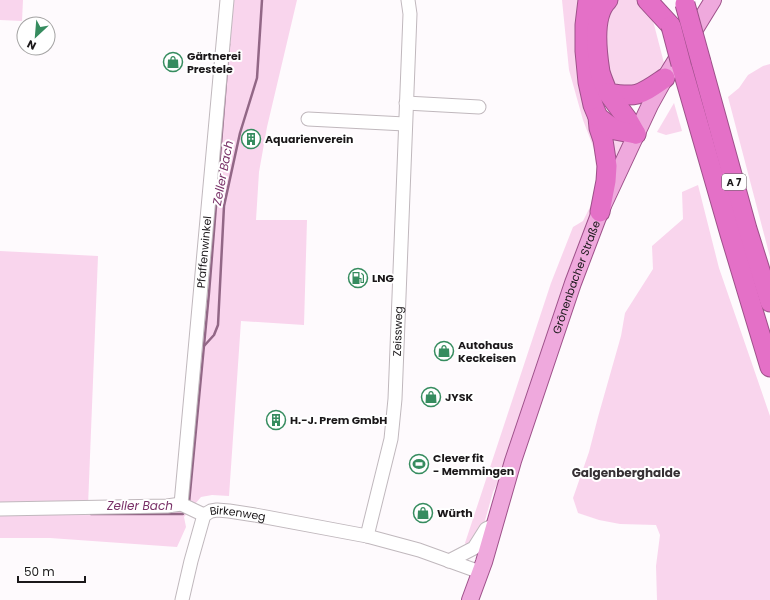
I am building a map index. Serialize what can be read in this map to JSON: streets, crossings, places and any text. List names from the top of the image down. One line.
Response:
{"streets":{"highway":["A 7"],"main road":["Grönenbacher Straße"],"street":["Pfaffenwinkel","Zeissweg","Birkenweg"]},"crossings":[["Pfaffenwinkel","Birkenweg"],["Grönenbacher Straße","Birkenweg"],["Zeissweg","Birkenweg"]],"districts":["Galgenberghalde"],"water":["Zeller Bach"],"places":{"shop":["Gärtnerei Prestele","Autohaus Keckeisen","JYSK","Würth"],"building":["Aquarienverein","H.-J. Prem GmbH"],"fuel station":["LNG"],"sports":["Clever fit - Memmingen"]},"scale_bar":"50 m","north":"bottom left"}
